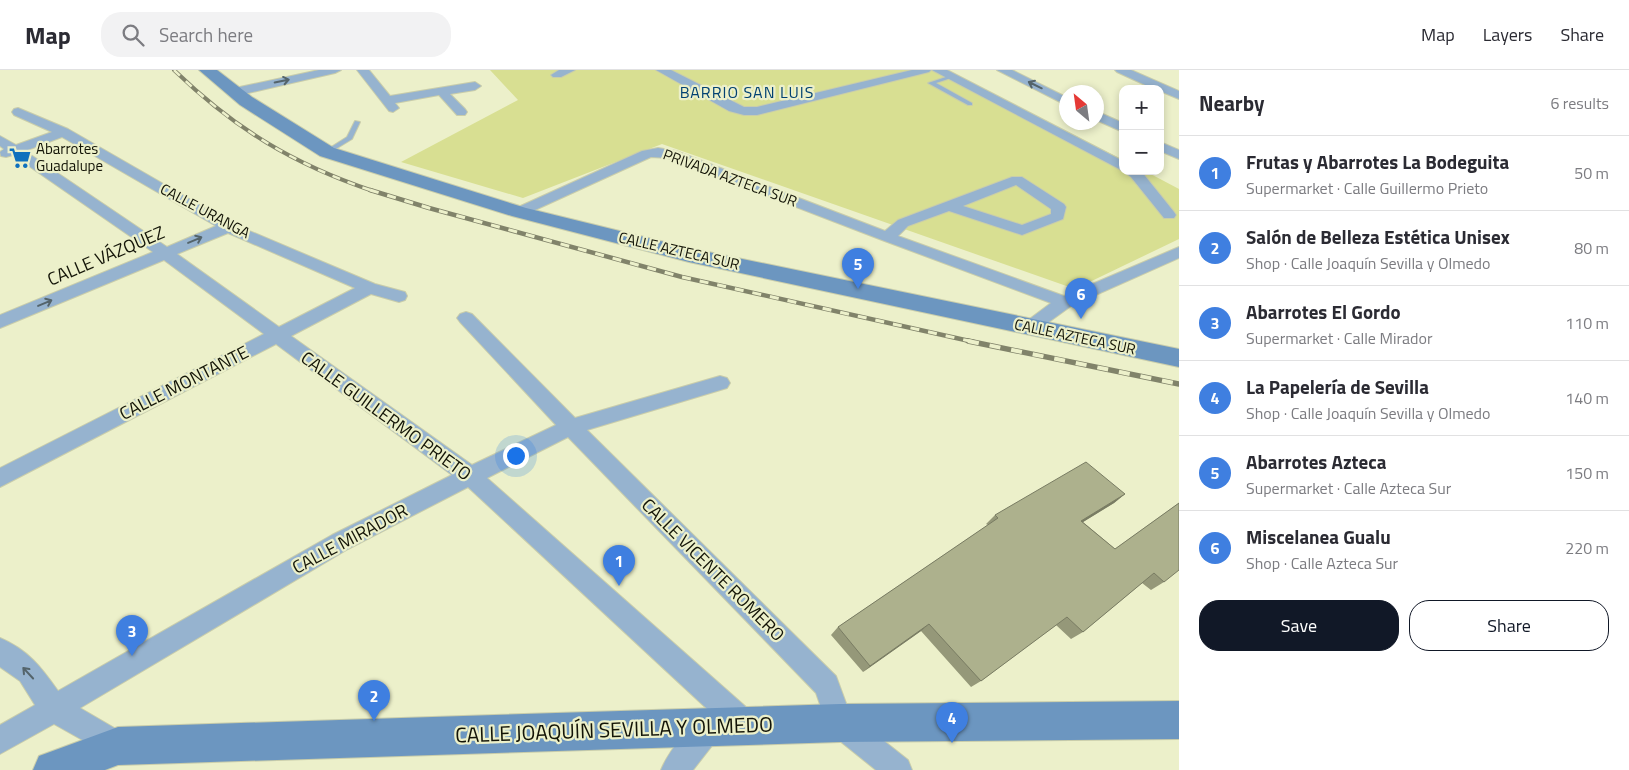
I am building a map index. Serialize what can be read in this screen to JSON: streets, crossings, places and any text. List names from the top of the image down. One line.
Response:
{"streets":{"street":["PRIVADA AZTECA SUR","CALLE URANGA","CALLE AZTECA SUR","CALLE VÁZQUEZ","CALLE MONTANTE","CALLE GUILLERMO PRIETO","CALLE MIRADOR","CALLE VICENTE ROMERO","CALLE JOAQUÍN SEVILLA Y OLMEDO"]},"crossings":[["PRIVADA AZTECA SUR","CALLE AZTECA SUR"],["CALLE URANGA","CALLE VÁZQUEZ"],["CALLE URANGA","CALLE MONTANTE"],["CALLE VÁZQUEZ","CALLE GUILLERMO PRIETO"],["CALLE MONTANTE","CALLE GUILLERMO PRIETO"],["CALLE GUILLERMO PRIETO","CALLE MIRADOR"],["CALLE GUILLERMO PRIETO","CALLE JOAQUÍN SEVILLA Y OLMEDO"],["CALLE MIRADOR","CALLE VICENTE ROMERO"],["CALLE VICENTE ROMERO","CALLE JOAQUÍN SEVILLA Y OLMEDO"]],"one_way":["CALLE VÁZQUEZ"],"districts":["BARRIO SAN LUIS"],"places":{"supermarket":["Abarrotes Guadalupe"]},"north":"top left","page":{"header":"Map","search":"Search here","nav":["Map","Layers","Share"],"heading":["Nearby","6 results"],"map_buttons":["+","−"],"list":[{"mark":"1","name":"Frutas y Abarrotes La Bodeguita","note":"Supermarket · Calle Guillermo Prieto","value":"50 m"},{"mark":"2","name":"Salón de Belleza Estética Unisex","note":"Shop · Calle Joaquín Sevilla y Olmedo","value":"80 m"},{"mark":"3","name":"Abarrotes El Gordo","note":"Supermarket · Calle Mirador","value":"110 m"},{"mark":"4","name":"La Papelería de Sevilla","note":"Shop · Calle Joaquín Sevilla y Olmedo","value":"140 m"},{"mark":"5","name":"Abarrotes Azteca","note":"Supermarket · Calle Azteca Sur","value":"150 m"},{"mark":"6","name":"Miscelanea Gualu","note":"Shop · Calle Azteca Sur","value":"220 m"}],"pins":["5","6","1","3","2","4"],"buttons":["Save","Share"]}}
